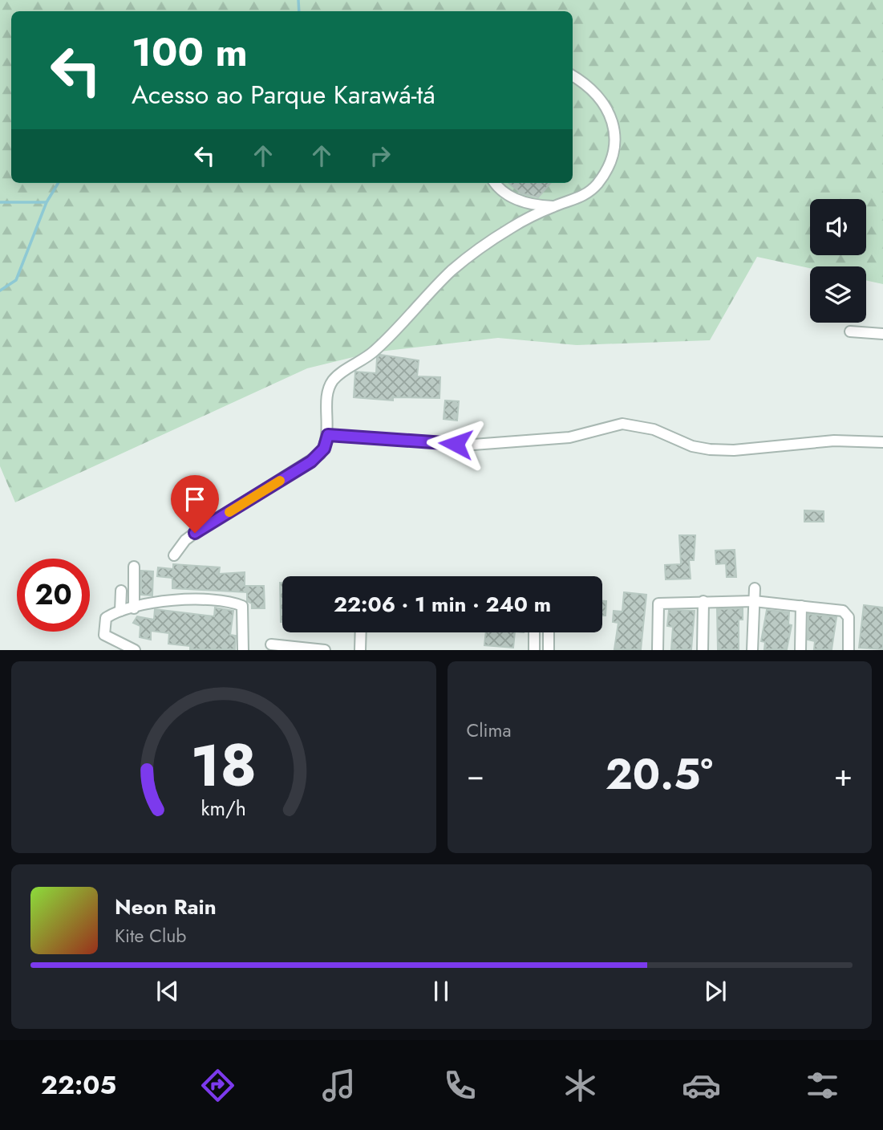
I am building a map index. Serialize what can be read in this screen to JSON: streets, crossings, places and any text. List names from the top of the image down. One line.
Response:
{"page":{"turn":["100 m","Acesso ao Parque Karawá-tá"],"limit":"20","trip":"22:06 · 1 min · 240 m","tile":"Clima","heat":["−","20.5°","+"],"song":["Neon Rain","Kite Club"],"tabs":"22:05","gauge":["18","km/h"]}}
